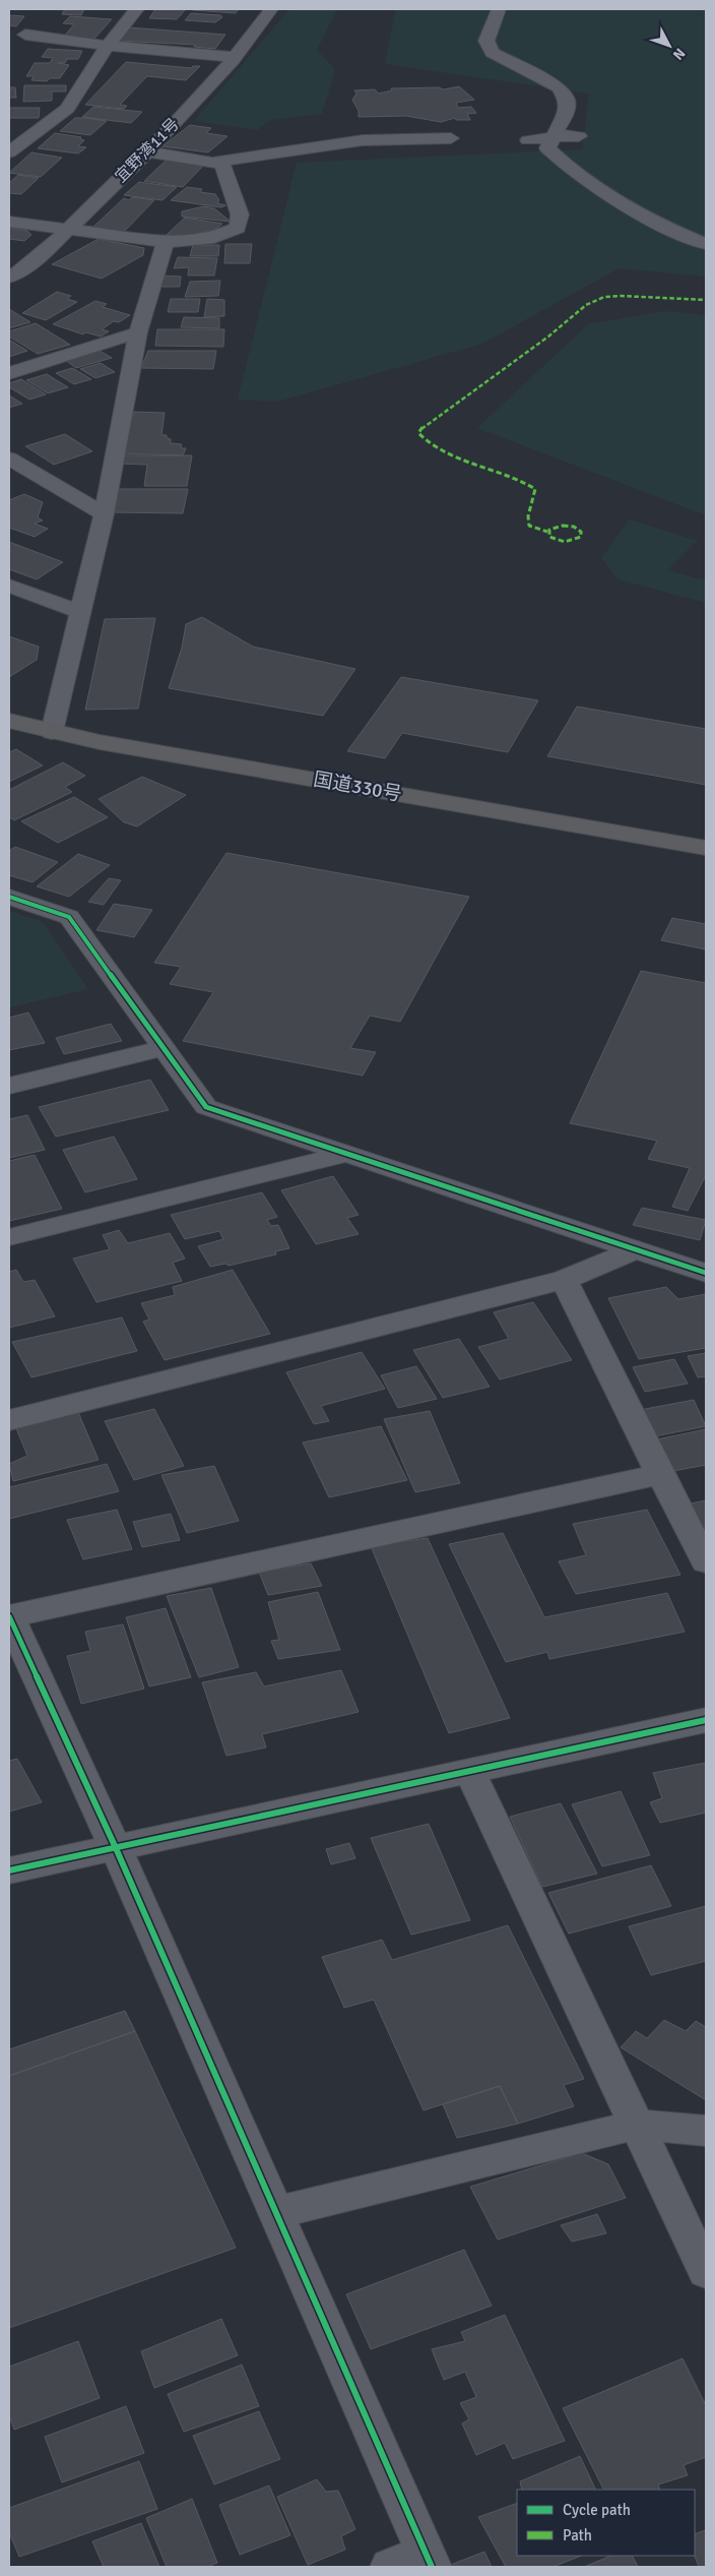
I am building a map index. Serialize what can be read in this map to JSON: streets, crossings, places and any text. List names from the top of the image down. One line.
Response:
{"streets":{"highway":["国道330号"],"street":["宜野湾11号"]},"legend":["Cycle path","Path"],"north":"bottom right"}
